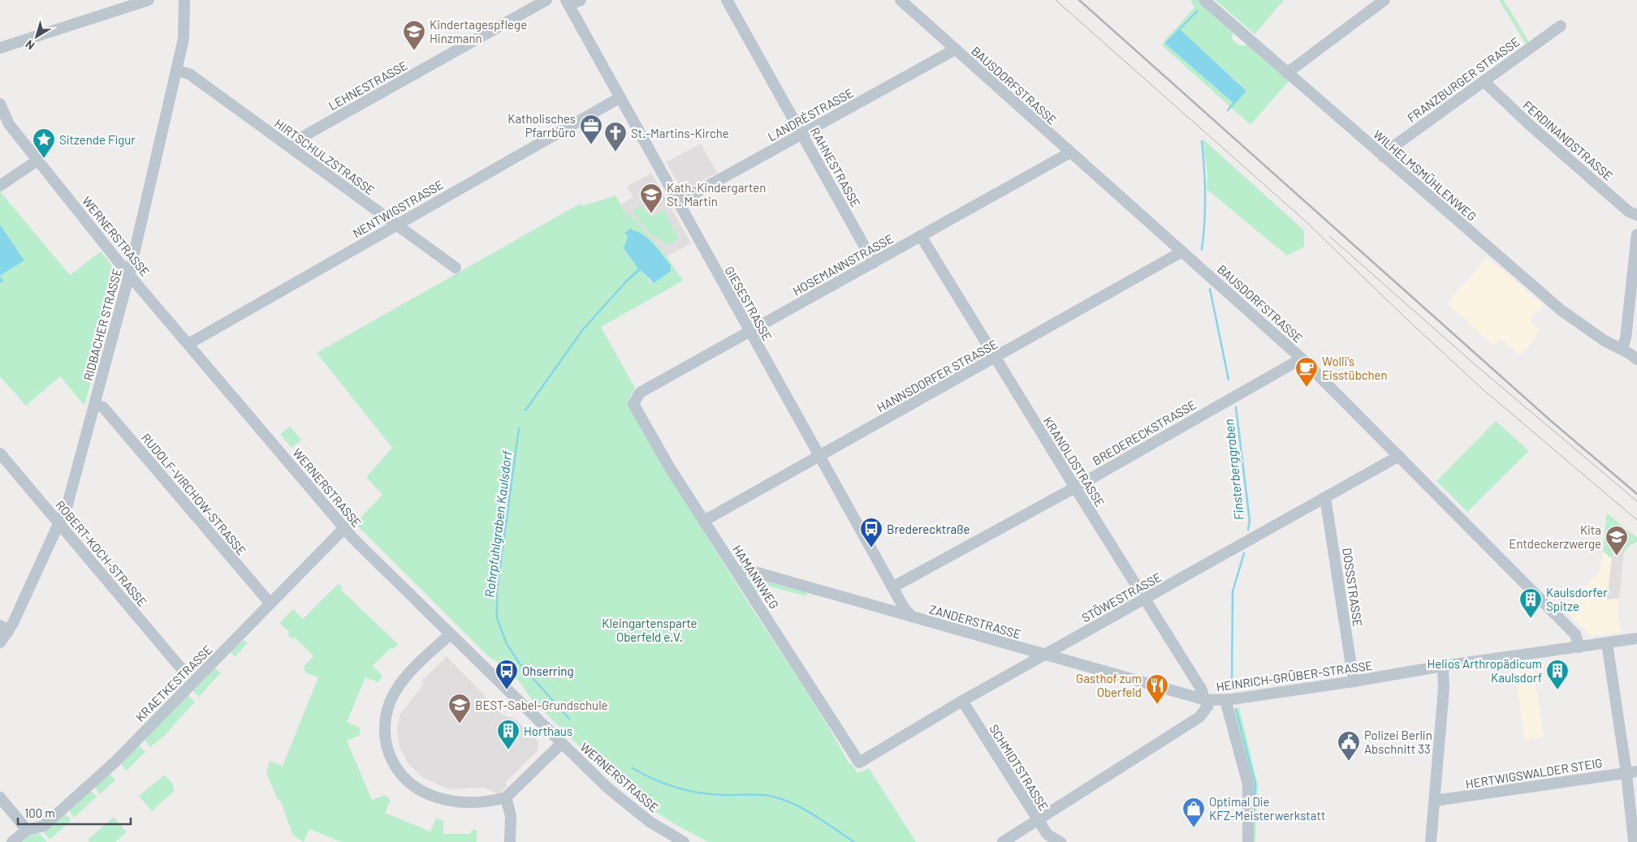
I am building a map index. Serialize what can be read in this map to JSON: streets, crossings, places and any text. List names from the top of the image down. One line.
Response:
{"streets":{"street":["FRANZBURGER STRASSE","LEHNESTRASSE","BAUSDORFSTRASSE","LANDRÉSTRASSE","FERDINANDSTRASSE","HIRTSCHULZSTRASSE","RAHNESTRASSE","WILHELMSMÜHLENWEG","NENTWIGSTRASSE","WERNERSTRASSE","HOSEMANNSTRASSE","GIESESTRASSE","RIDBACHER STRASSE","HANNSDORFER STRASSE","BREDERECKSTRASSE","KRANOLDSTRASSE","RUDOLF-VIRCHOW-STRASSE","ROBERT-KOCH-STRASSE","HAMANNWEG","DOSSSTRASSE","STÖWESTRASSE","ZANDERSTRASSE","HEINRICH-GRÜBER-STRASSE","KRAETKESTRASSE","SCHMIDTSTRASSE","HERTWIGSWALDER STEIG"]},"crossings":[["FRANZBURGER STRASSE","FERDINANDSTRASSE"],["FRANZBURGER STRASSE","WILHELMSMÜHLENWEG"],["LEHNESTRASSE","HIRTSCHULZSTRASSE"],["BAUSDORFSTRASSE","LANDRÉSTRASSE"],["BAUSDORFSTRASSE","HOSEMANNSTRASSE"],["BAUSDORFSTRASSE","HANNSDORFER STRASSE"],["BAUSDORFSTRASSE","BREDERECKSTRASSE"],["BAUSDORFSTRASSE","STÖWESTRASSE"],["BAUSDORFSTRASSE","HEINRICH-GRÜBER-STRASSE"],["LANDRÉSTRASSE","RAHNESTRASSE"],["LANDRÉSTRASSE","GIESESTRASSE"],["HIRTSCHULZSTRASSE","NENTWIGSTRASSE"],["HIRTSCHULZSTRASSE","RIDBACHER STRASSE"],["RAHNESTRASSE","HOSEMANNSTRASSE"],["NENTWIGSTRASSE","WERNERSTRASSE"],["NENTWIGSTRASSE","GIESESTRASSE"],["WERNERSTRASSE","RIDBACHER STRASSE"],["WERNERSTRASSE","KRAETKESTRASSE"],["HOSEMANNSTRASSE","GIESESTRASSE"],["HOSEMANNSTRASSE","KRANOLDSTRASSE"],["HOSEMANNSTRASSE","HAMANNWEG"],["GIESESTRASSE","HANNSDORFER STRASSE"],["GIESESTRASSE","BREDERECKSTRASSE"],["GIESESTRASSE","ZANDERSTRASSE"],["RIDBACHER STRASSE","RUDOLF-VIRCHOW-STRASSE"],["RIDBACHER STRASSE","ROBERT-KOCH-STRASSE"],["HANNSDORFER STRASSE","KRANOLDSTRASSE"],["HANNSDORFER STRASSE","HAMANNWEG"],["BREDERECKSTRASSE","KRANOLDSTRASSE"],["KRANOLDSTRASSE","STÖWESTRASSE"],["KRANOLDSTRASSE","ZANDERSTRASSE"],["KRANOLDSTRASSE","HEINRICH-GRÜBER-STRASSE"],["RUDOLF-VIRCHOW-STRASSE","KRAETKESTRASSE"],["HAMANNWEG","STÖWESTRASSE"],["HAMANNWEG","ZANDERSTRASSE"],["DOSSSTRASSE","STÖWESTRASSE"],["DOSSSTRASSE","HEINRICH-GRÜBER-STRASSE"],["STÖWESTRASSE","ZANDERSTRASSE"],["STÖWESTRASSE","SCHMIDTSTRASSE"],["ZANDERSTRASSE","HEINRICH-GRÜBER-STRASSE"],["HEINRICH-GRÜBER-STRASSE","SCHMIDTSTRASSE"]],"water":["Finsterberggraben","Rohrpfuhlgraben Kaulsdorf"],"parks":["Kleingartensparte Oberfeld e.V."],"places":{"school or university":["Kindertagespflege Hinzmann","Kath. Kindergarten St. Martin","Kita Entdeckerzwerge","BEST-Sabel-Grundschule"],"office":["Katholisches Pfarrbüro"],"church":["St.-Martins-Kirche"],"place":["Sitzende Figur"],"cafe":["Wolli's Eisstübchen"],"bus stop":["Brederecktraße","Ohserring"],"building":["Kaulsdorfer Spitze","Helios Arthropädicum Kaulsdorf","Horthaus"],"restaurant":["Gasthof zum Oberfeld"],"public building":["Polizei Berlin Abschnitt 33"],"shop":["Optimal Die KFZ-Meisterwerkstatt"]},"scale_bar":"100 m","north":"bottom left"}
